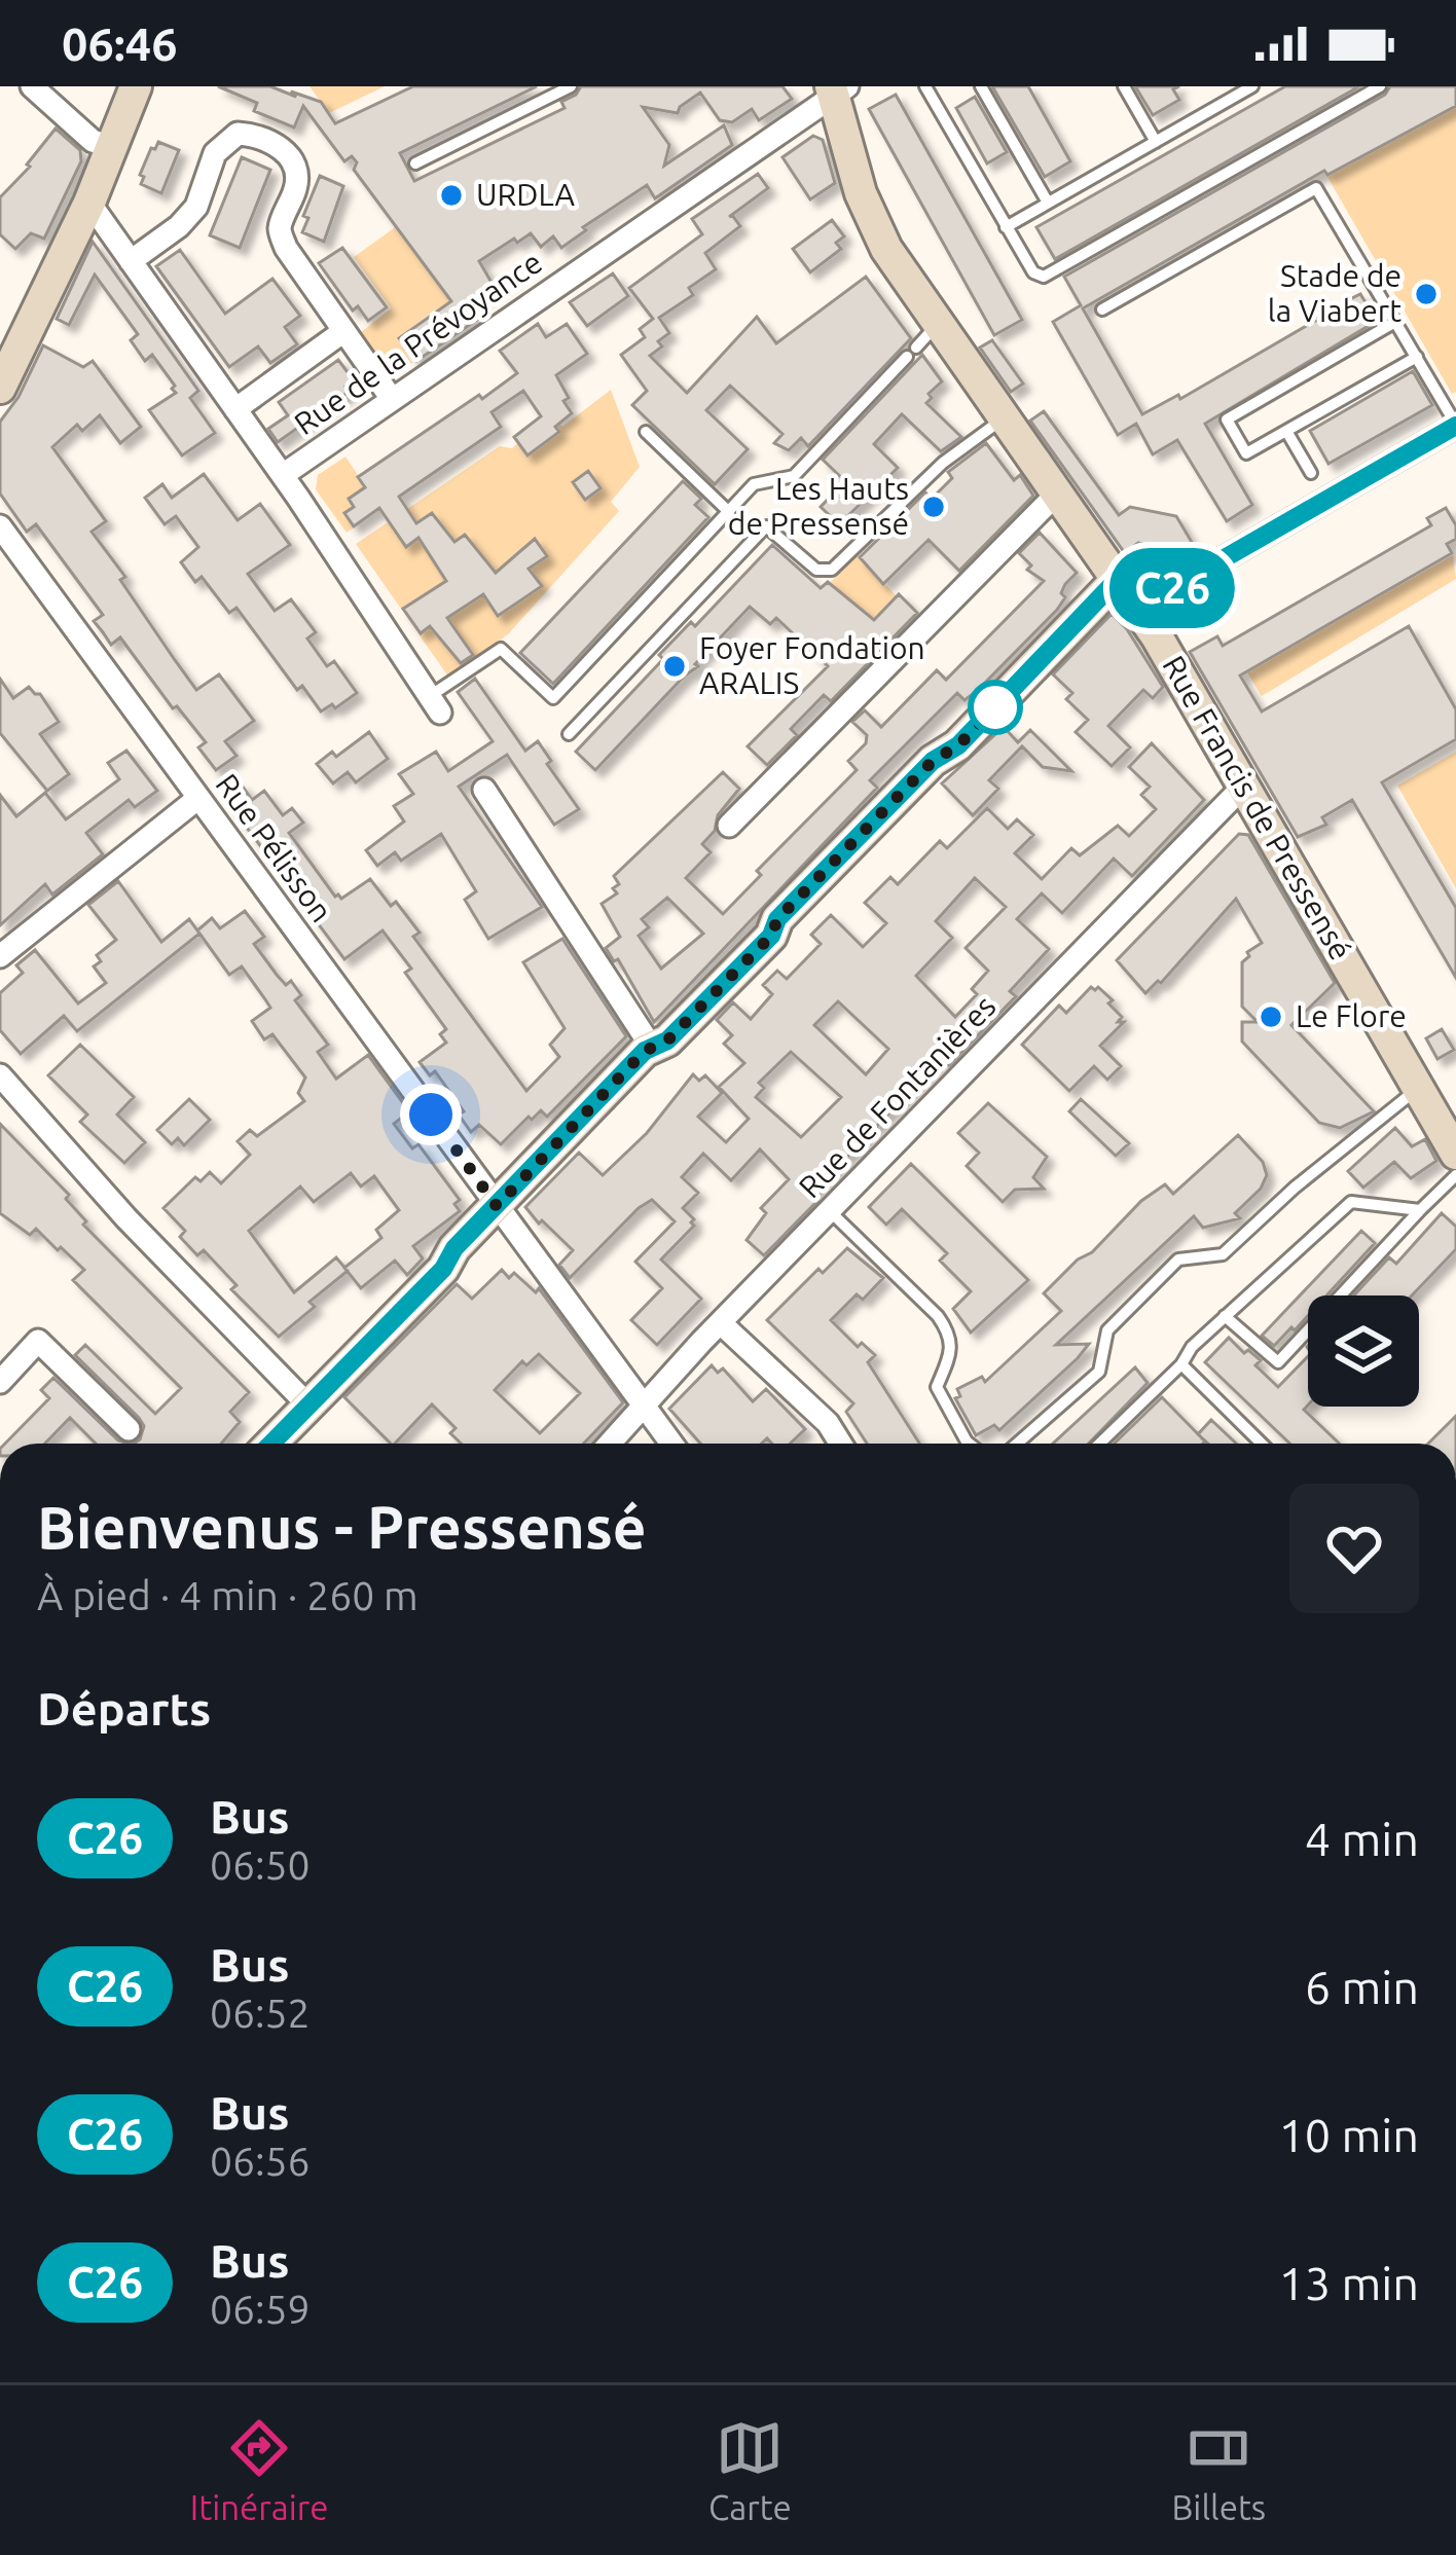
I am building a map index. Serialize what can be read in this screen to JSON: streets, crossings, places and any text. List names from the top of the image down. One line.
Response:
{"streets":{"street":["Rue de la Prévoyance","Rue Francis de Pressensé","Rue Pélisson","Rue de Fontanières"]},"crossings":[["Rue de la Prévoyance","Rue Francis de Pressensé"],["Rue Francis de Pressensé","Rue de Fontanières"],["Rue Pélisson","Rue de Fontanières"]],"places":["URDLA","Stade de la Viabert","Les Hauts de Pressensé","Foyer Fondation ARALIS","Le Flore"],"lines":["bus line C26"],"page":{"status":"06:46","on_map":"C26","heading":[["Bienvenus - Pressensé","À pied · 4 min · 260 m"],"Départs"],"list":[{"mark":"C26","name":"Bus","note":"06:50","value":"4 min"},{"mark":"C26","name":"Bus","note":"06:52","value":"6 min"},{"mark":"C26","name":"Bus","note":"06:56","value":"10 min"},{"mark":"C26","name":"Bus","note":"06:59","value":"13 min"}],"tabs":["Itinéraire","Carte","Billets"]}}
